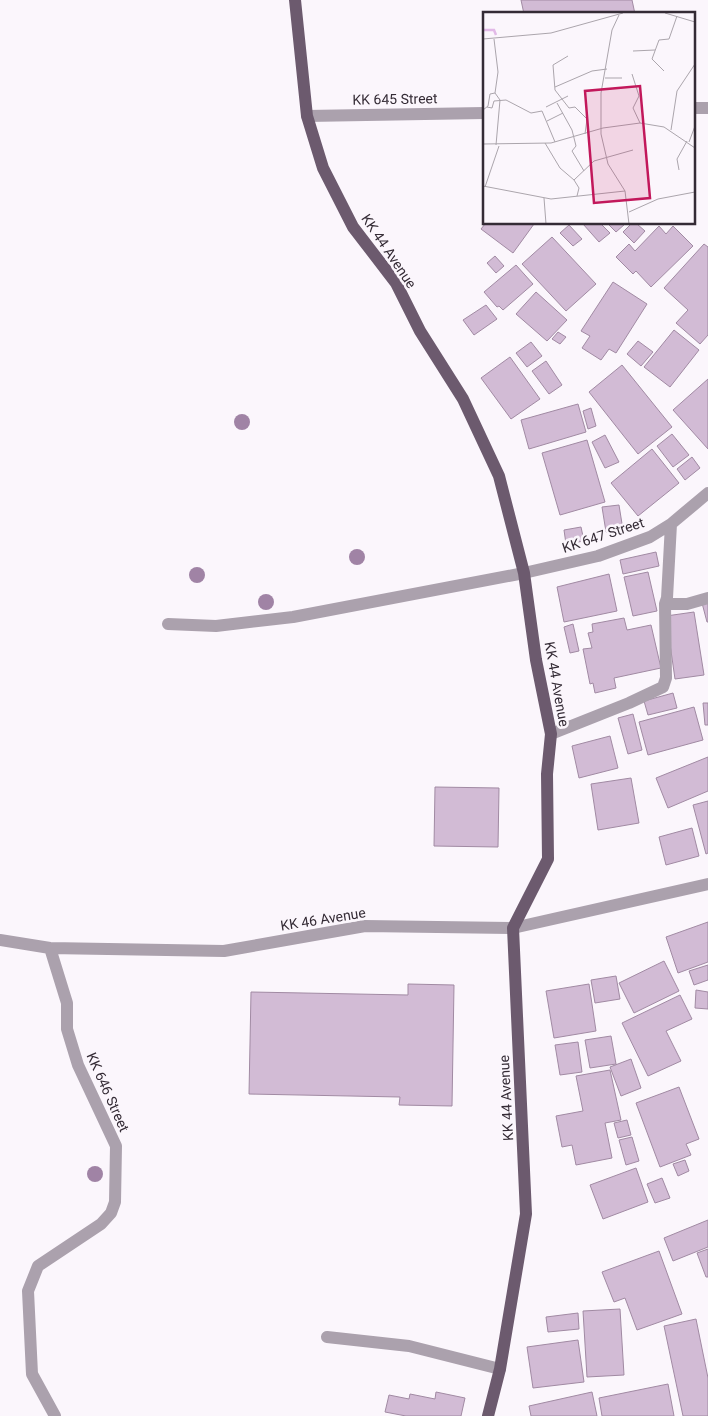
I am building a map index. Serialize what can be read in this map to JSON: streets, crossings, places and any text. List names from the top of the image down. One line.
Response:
{"streets":{"main road":["KK 44 Avenue"],"street":["KK 645 Street","KK 647 Street","KK 46 Avenue","KK 646 Street"]},"crossings":[["KK 645 Street","KK 44 Avenue"],["KK 44 Avenue","KK 647 Street"],["KK 44 Avenue","KK 46 Avenue"],["KK 46 Avenue","KK 646 Street"]]}
